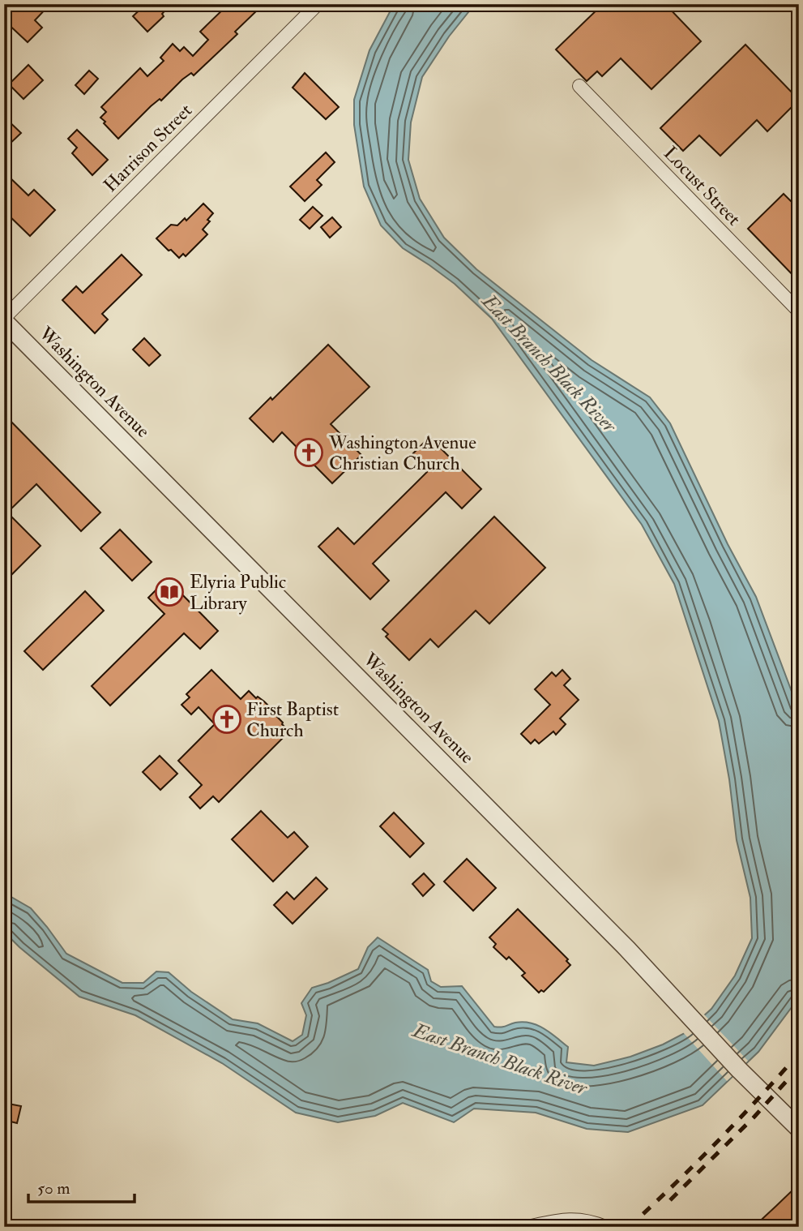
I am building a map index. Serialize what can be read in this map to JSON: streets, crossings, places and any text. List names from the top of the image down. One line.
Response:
{"streets":{"street":["Harrison Street","Locust Street","Washington Avenue"]},"crossings":[["Harrison Street","Washington Avenue"]],"water":["East Branch Black River"],"places":{"church":["Washington Avenue Christian Church","First Baptist Church"],"library":["Elyria Public Library"]},"scale_bar":"50 m"}
